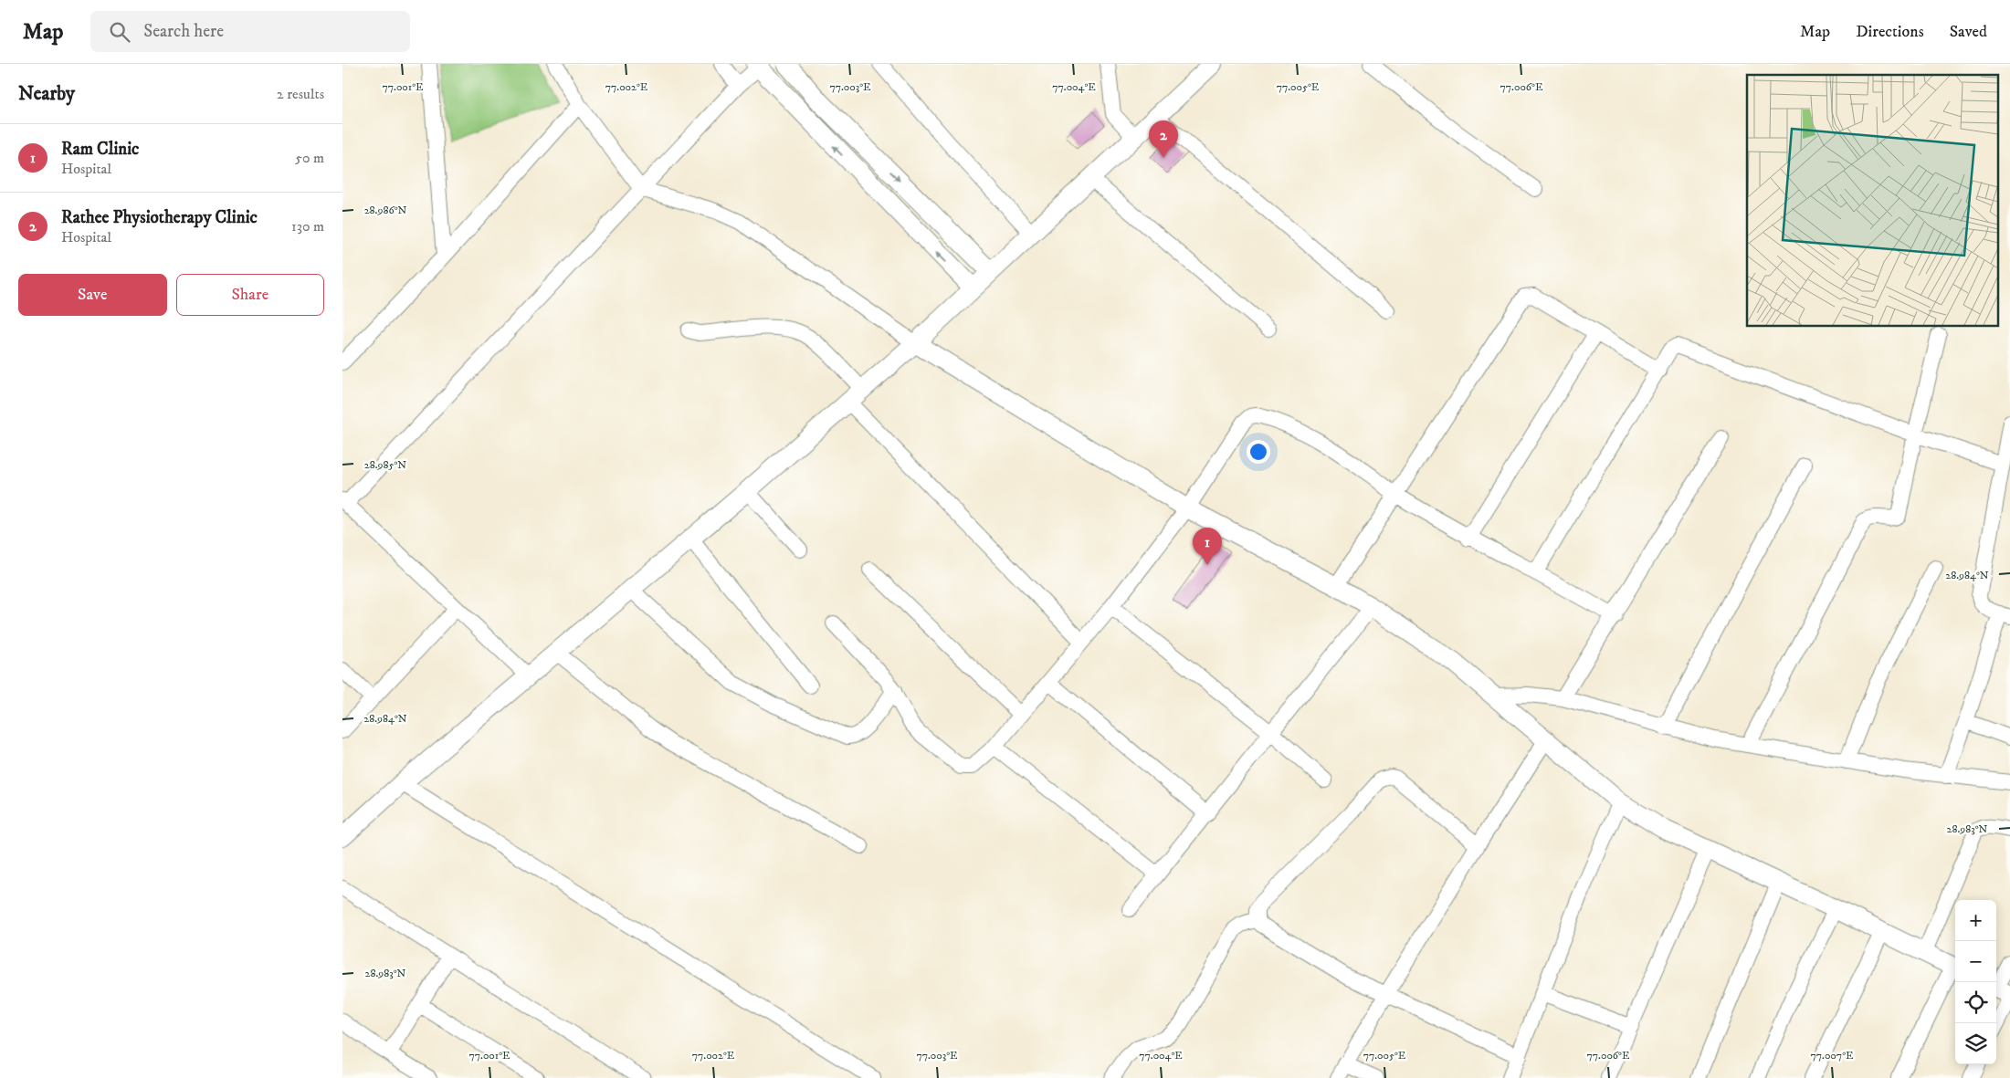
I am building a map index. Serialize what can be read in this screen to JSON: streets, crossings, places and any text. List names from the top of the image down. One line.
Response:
{"page":{"header":"Map","search":"Search here","nav":["Map","Directions","Saved"],"heading":["Nearby","2 results"],"pins":["2","1"],"list":[{"mark":"1","name":"Ram Clinic","note":"Hospital","value":"50 m"},{"mark":"2","name":"Rathee Physiotherapy Clinic","note":"Hospital","value":"130 m"}],"buttons":["Save","Share"],"map_buttons":["+","−"]},"coordinates":["77.001°E","77.002°E","77.003°E","77.004°E","77.005°E","77.006°E","28.986°N","28.985°N","28.984°N","28.983°N","77.007°E"]}
